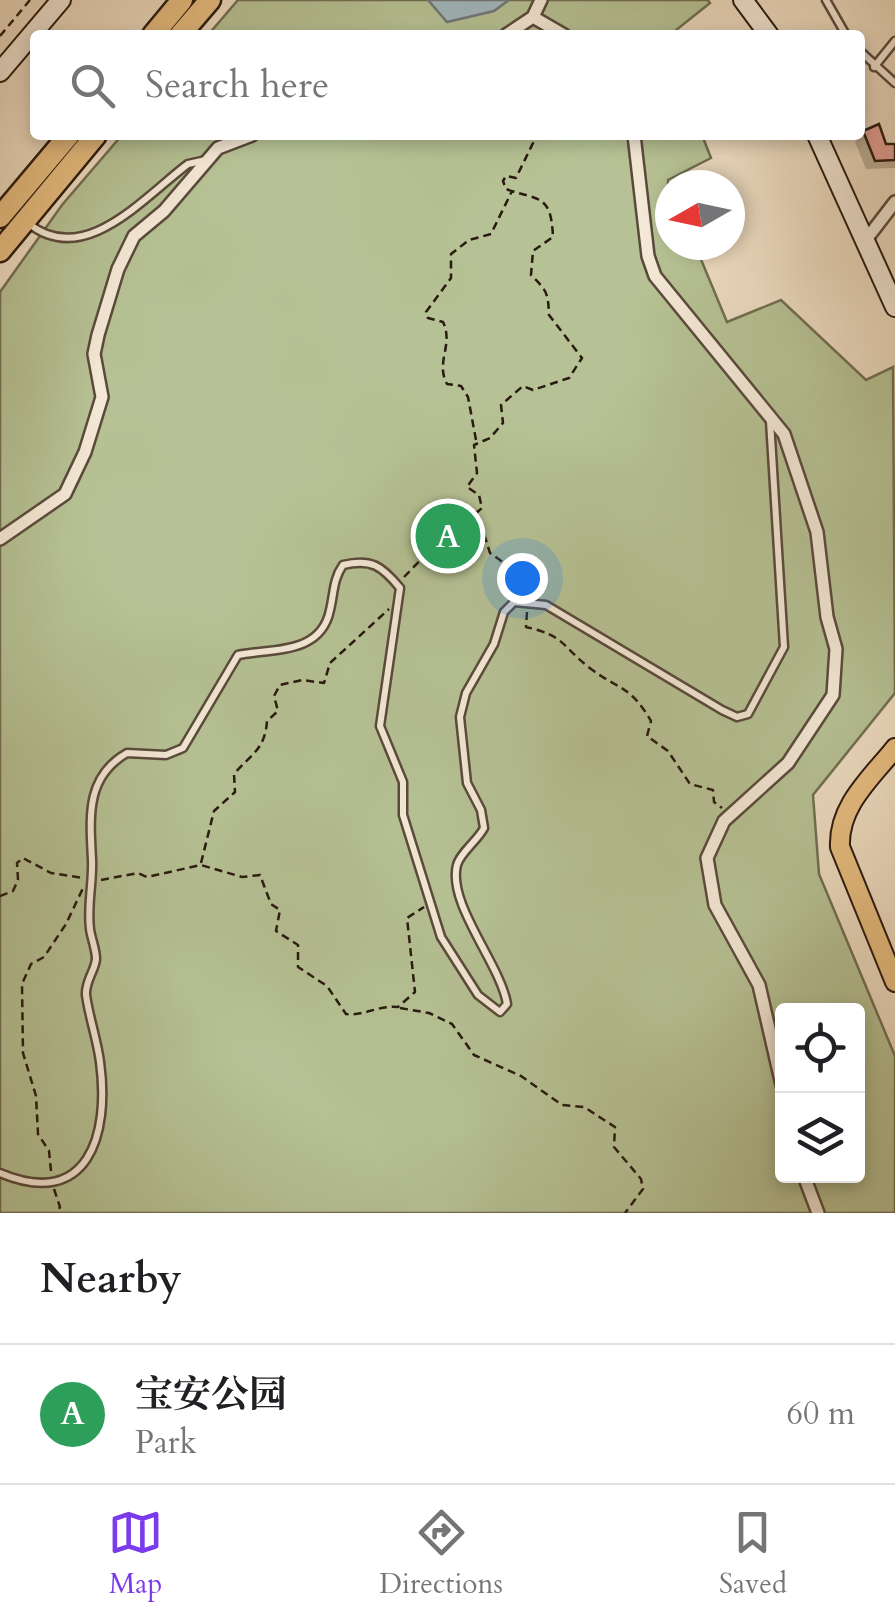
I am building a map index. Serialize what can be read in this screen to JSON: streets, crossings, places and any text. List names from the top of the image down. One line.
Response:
{"north":"left","page":{"search":"Search here","pins":"A","heading":"Nearby","list":[{"mark":"A","name":"宝安公园","note":"Park","value":"60 m"}],"nav":["Map","Directions","Saved"]}}
